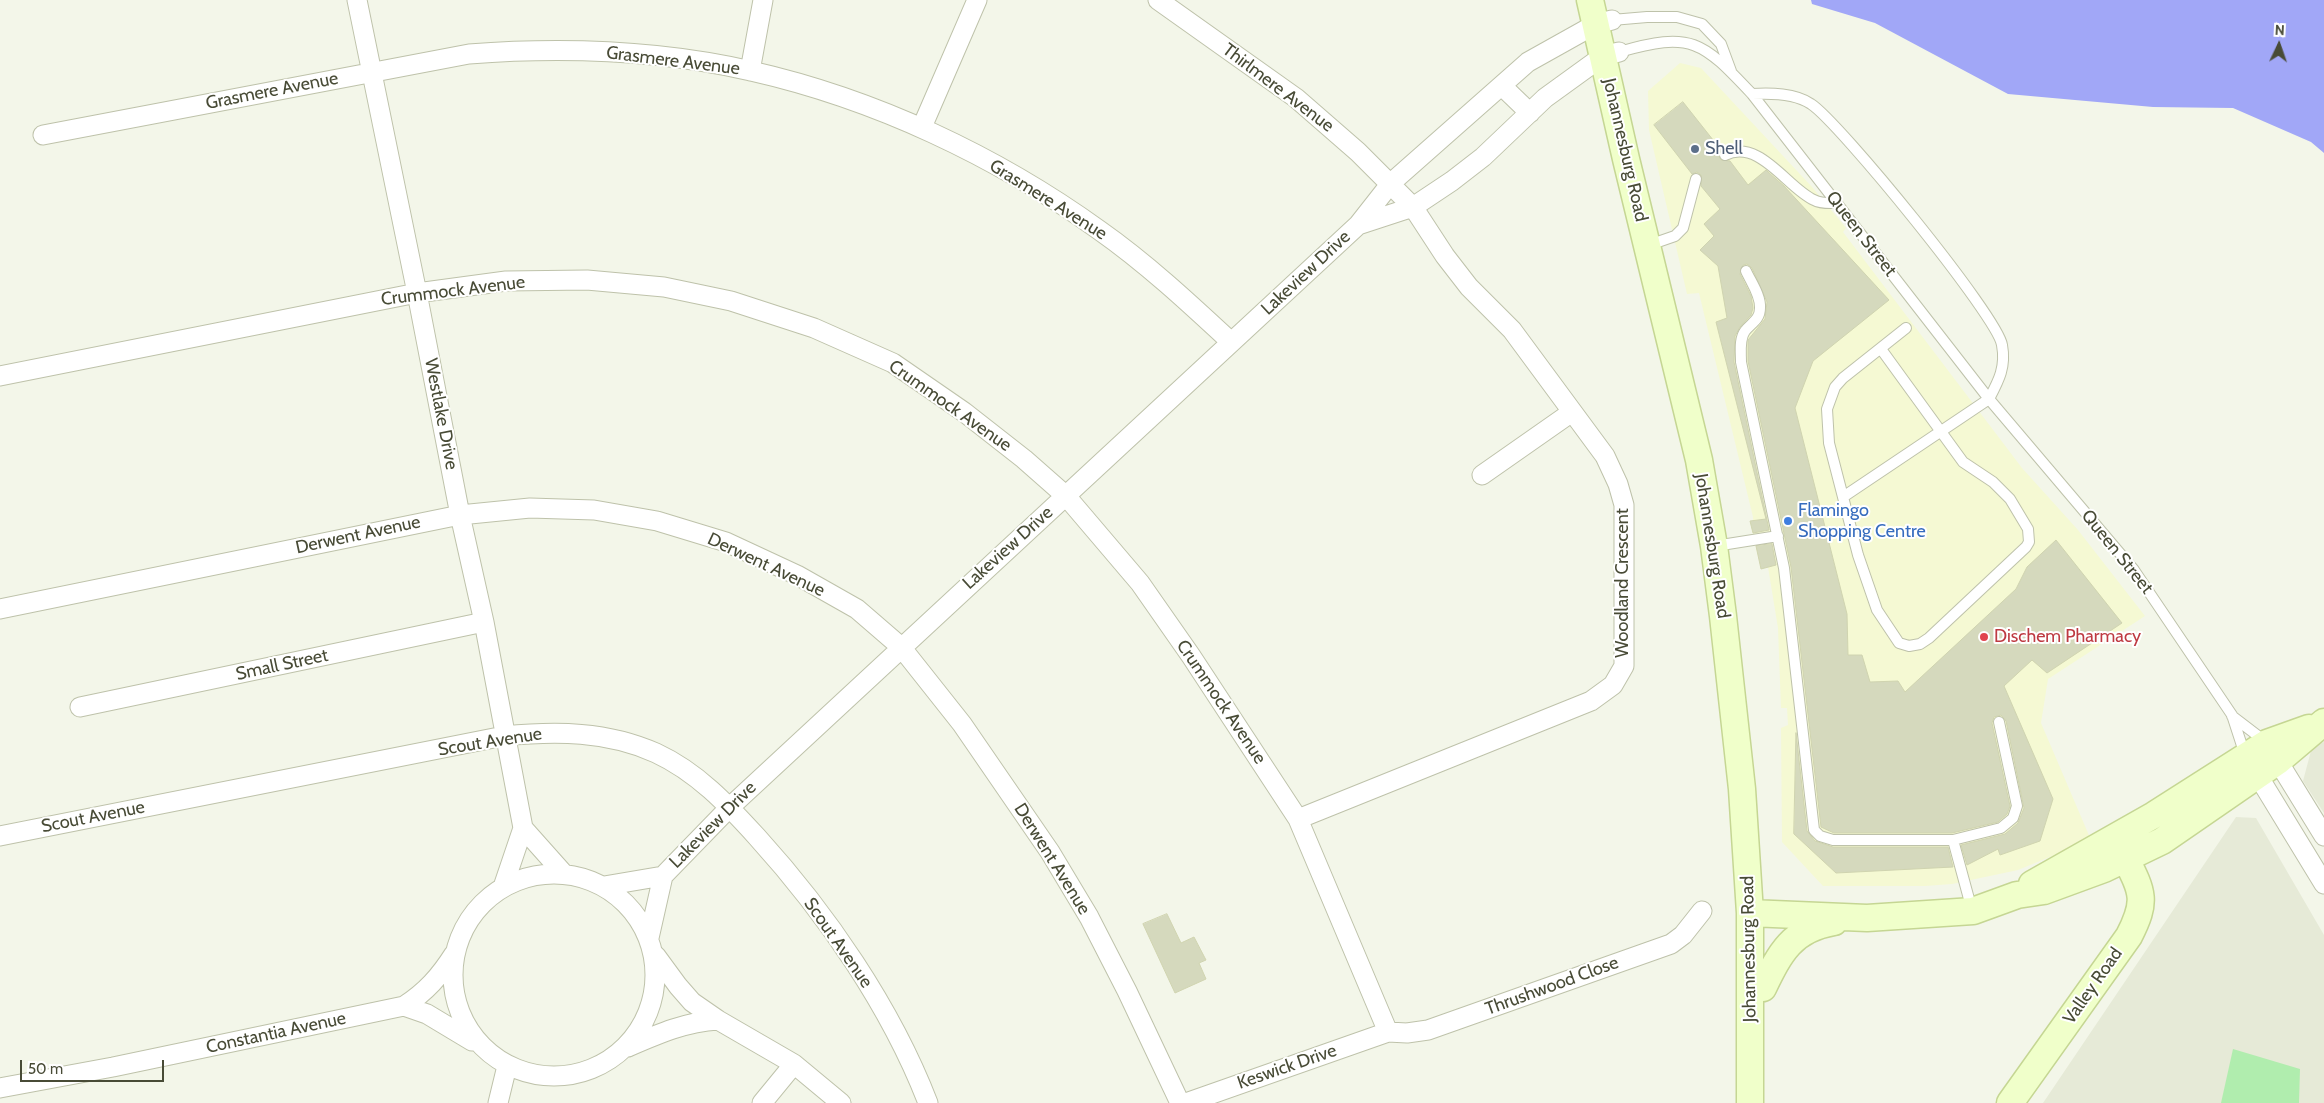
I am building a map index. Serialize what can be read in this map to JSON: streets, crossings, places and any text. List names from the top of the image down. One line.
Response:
{"streets":{"street":["Grasmere Avenue","Thirlmere Avenue","Johannesburg Road","Lakeview Drive","Crummock Avenue","Westlake Drive","Derwent Avenue","Woodland Crescent","Small Street","Scout Avenue","Thrushwood Close","Valley Road","Constantia Avenue","Keswick Drive"],"lane":["Queen Street"]},"crossings":[["Grasmere Avenue","Lakeview Drive"],["Grasmere Avenue","Westlake Drive"],["Thirlmere Avenue","Lakeview Drive"],["Thirlmere Avenue","Woodland Crescent"],["Johannesburg Road","Queen Street"],["Johannesburg Road","Lakeview Drive"],["Queen Street","Lakeview Drive"],["Lakeview Drive","Crummock Avenue"],["Lakeview Drive","Derwent Avenue"],["Lakeview Drive","Woodland Crescent"],["Lakeview Drive","Scout Avenue"],["Crummock Avenue","Westlake Drive"],["Crummock Avenue","Woodland Crescent"],["Crummock Avenue","Thrushwood Close"],["Crummock Avenue","Keswick Drive"],["Westlake Drive","Derwent Avenue"],["Westlake Drive","Small Street"],["Westlake Drive","Scout Avenue"],["Thrushwood Close","Keswick Drive"]],"places":["Shell","Flamingo Shopping Centre","Dischem Pharmacy"],"scale_bar":"50 m","north":"top"}
